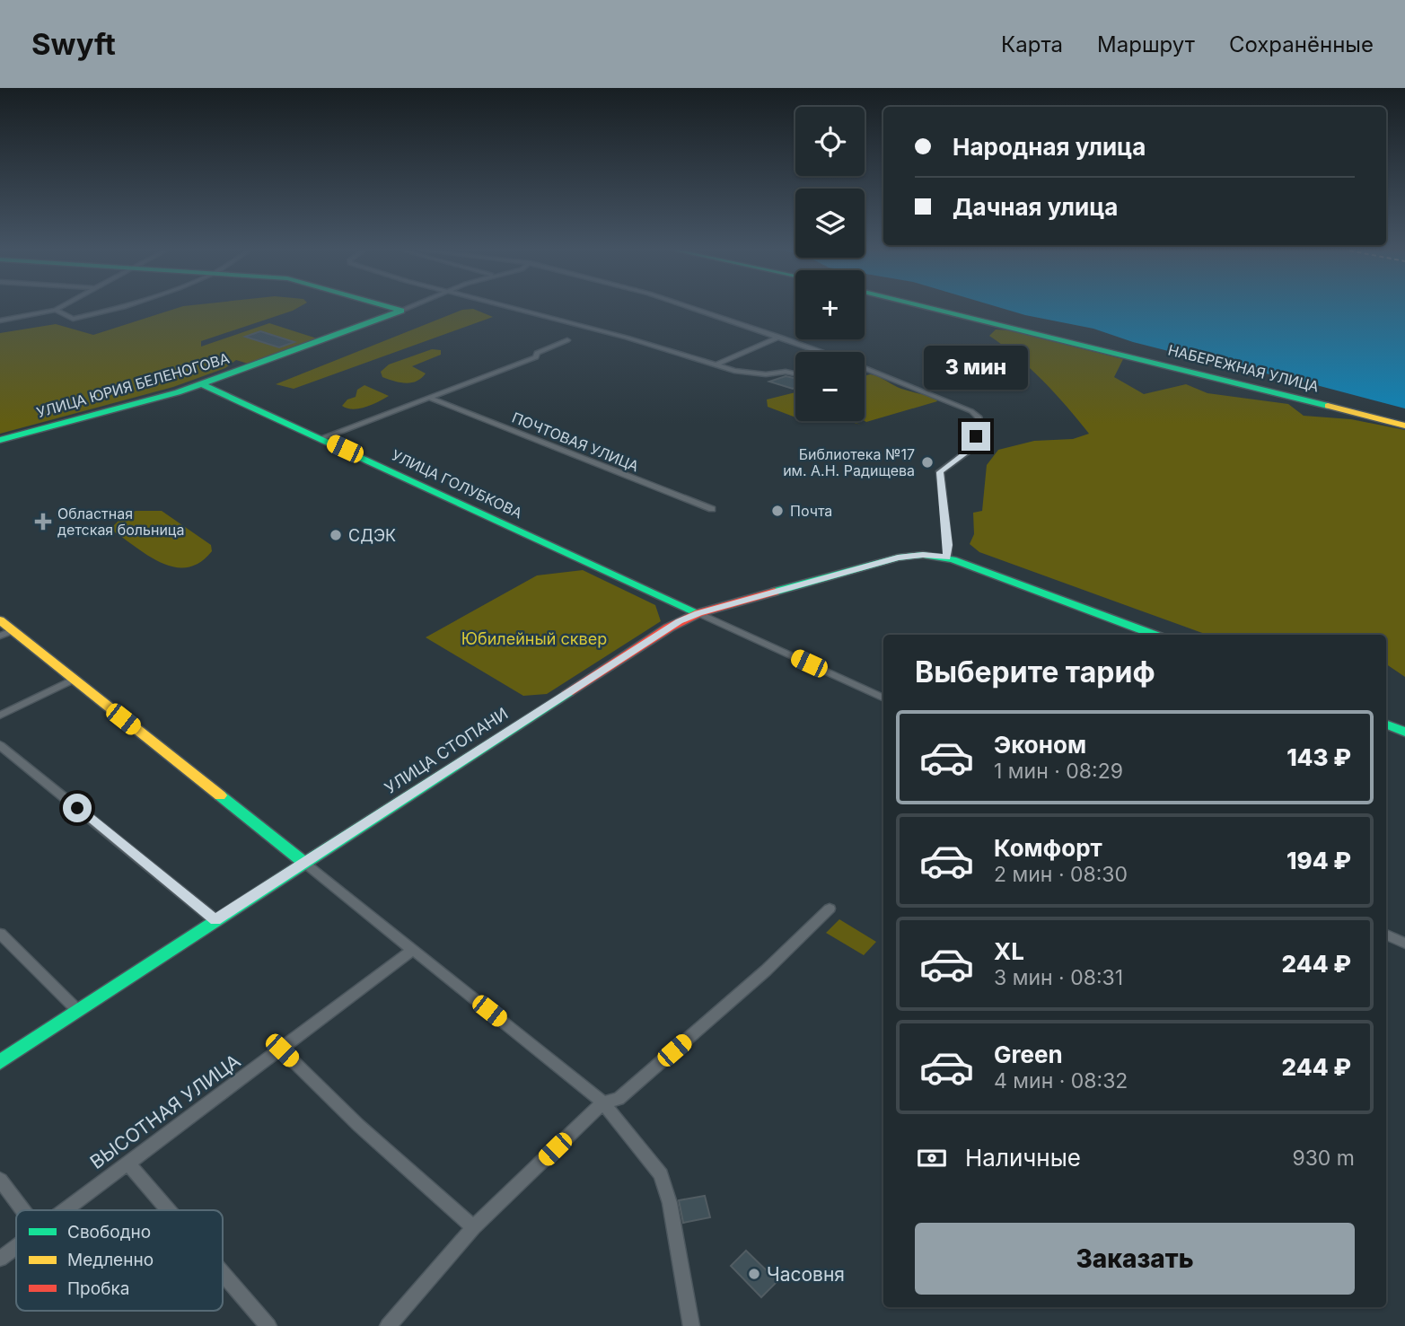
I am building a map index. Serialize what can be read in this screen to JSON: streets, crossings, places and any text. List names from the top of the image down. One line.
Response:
{"streets":{"street":["НАБЕРЕЖНАЯ УЛИЦА","УЛИЦА ЮРИЯ БЕЛЕНОГОВА","ПОЧТОВАЯ УЛИЦА","УЛИЦА ГОЛУБКОВА","УЛИЦА СТОПАНИ","ВЫСОТНАЯ УЛИЦА"]},"crossings":[["УЛИЦА ЮРИЯ БЕЛЕНОГОВА","УЛИЦА ГОЛУБКОВА"],["УЛИЦА ГОЛУБКОВА","УЛИЦА СТОПАНИ"]],"parks":["Юбилейный сквер"],"places":{"other":["Библиотека №17 им. А.Н. Радищева","Почта","СДЭК","Часовня"],"health":["Областная детская больница"]},"legend":["Свободно","Медленно","Пробка"],"page":{"header":"Swyft","nav":["Карта","Маршрут","Сохранённые"],"map_buttons":["+","−"],"banner":["Народная улица","Дачная улица"],"bubble":"3 мин","heading":"Выберите тариф","list":[{"name":"Эконом","note":"1 мин · 08:29","value":"143 ₽"},{"name":"Комфорт","note":"2 мин · 08:30","value":"194 ₽"},{"name":"XL","note":"3 мин · 08:31","value":"244 ₽"},{"name":"Green","note":"4 мин · 08:32","value":"244 ₽"}],"pay":["Наличные","930 m"],"buttons":"Заказать"}}
